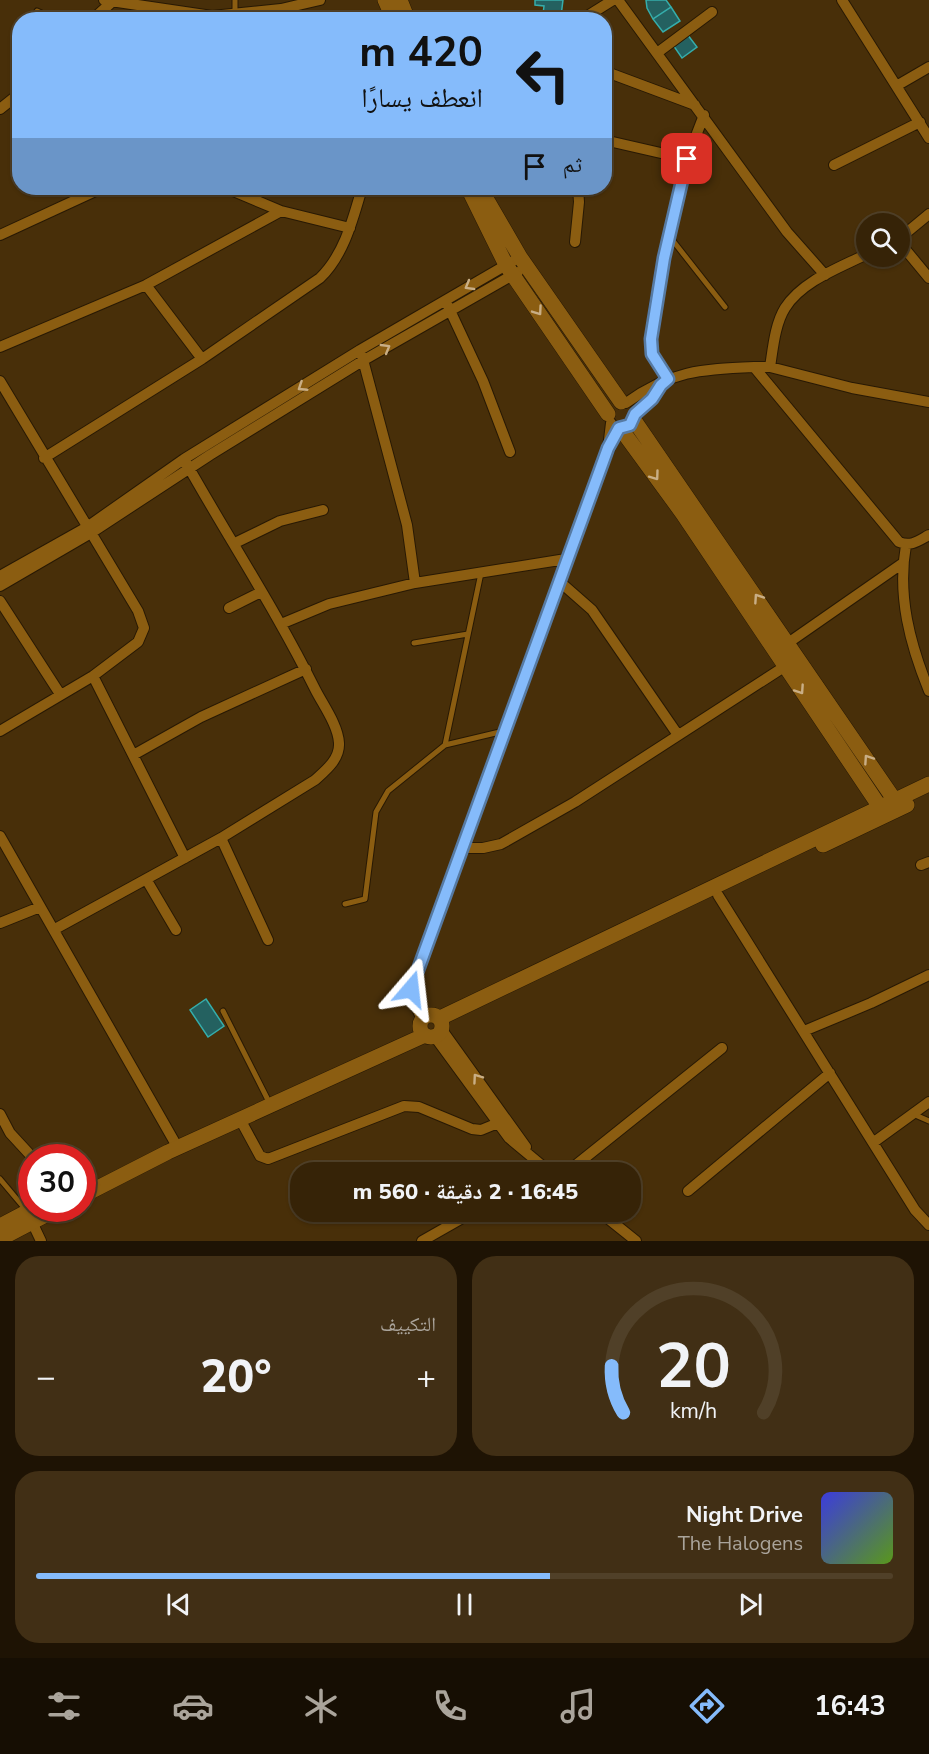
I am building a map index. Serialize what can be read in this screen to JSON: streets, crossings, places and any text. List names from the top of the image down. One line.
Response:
{"page":{"turn":["420 m","انعطف يسارًا"],"then":"ثم","limit":"30","trip":"16:45 · 2 دقيقة · 560 m","tile":"التكييف","heat":["−","20°","+"],"song":["Night Drive","The Halogens"],"tabs":"16:43","gauge":["20","km/h"]}}
